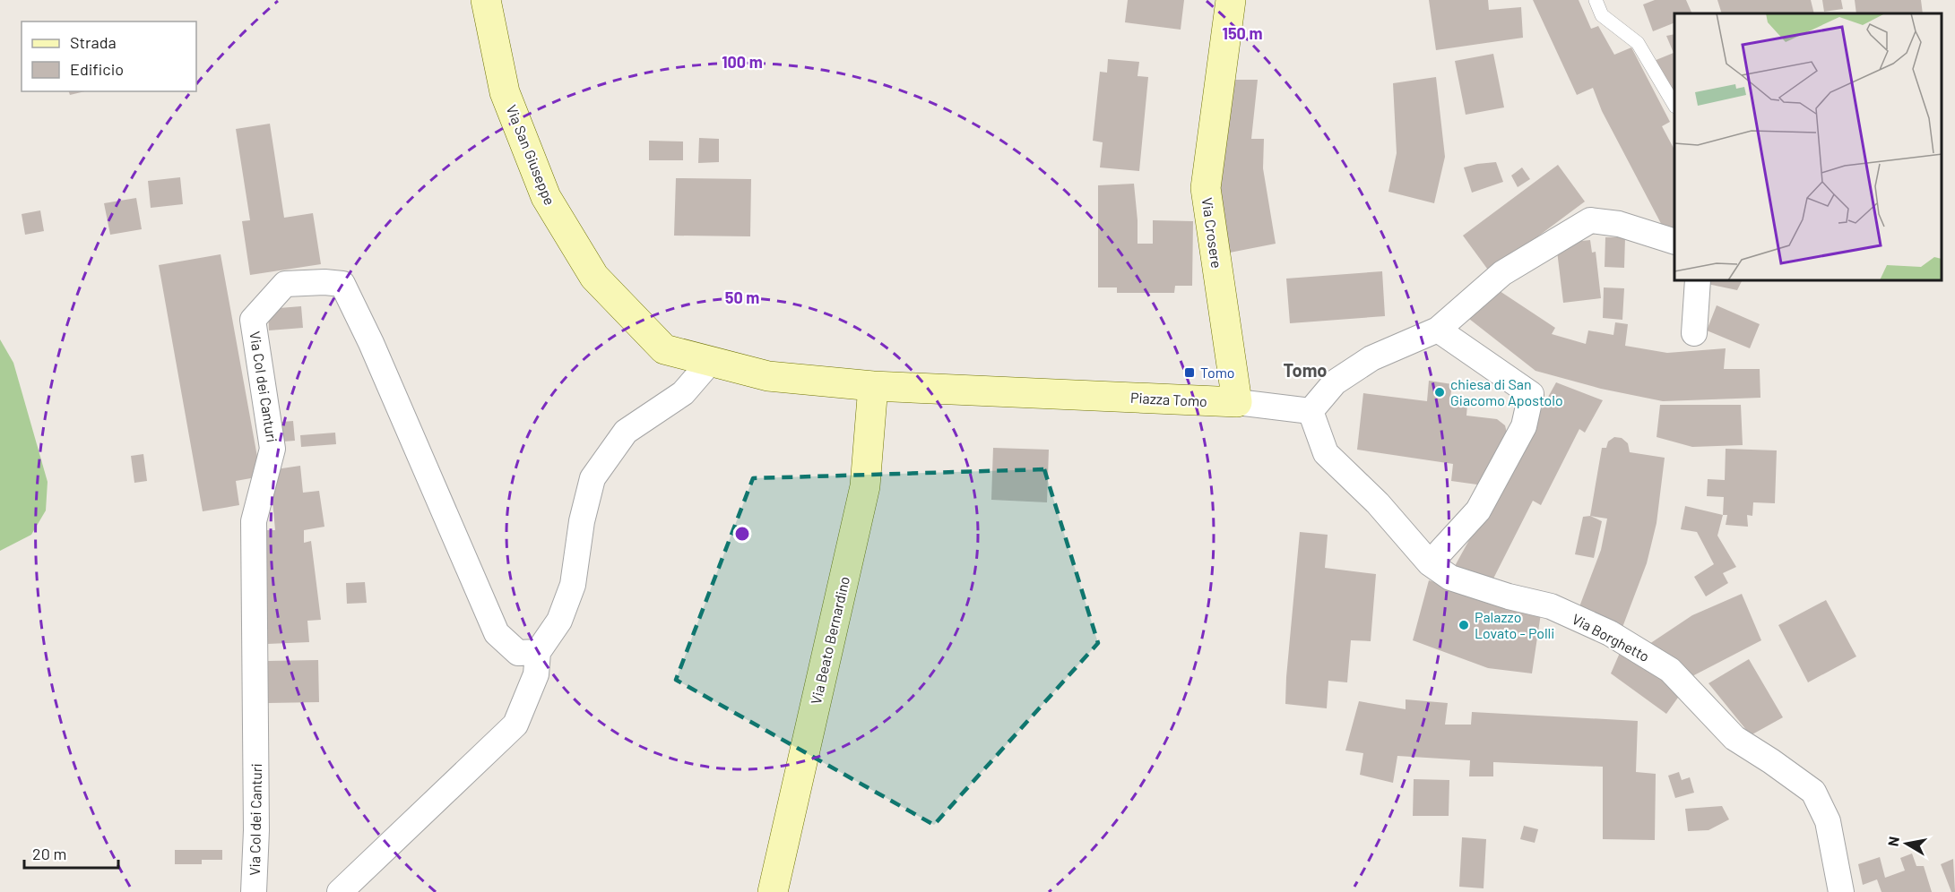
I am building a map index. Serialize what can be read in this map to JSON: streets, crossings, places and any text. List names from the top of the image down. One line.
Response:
{"streets":{"street":["Via San Giuseppe","Via Crosere","Via Col dei Canturi","Piazza Tomo","Via Borghetto","Via Beato Bernardino"]},"crossings":[["Via San Giuseppe","Piazza Tomo"],["Via San Giuseppe","Via Beato Bernardino"],["Via Crosere","Piazza Tomo"],["Piazza Tomo","Via Borghetto"],["Piazza Tomo","Via Beato Bernardino"]],"districts":["Tomo"],"places":{"transit":["Tomo"],"other":["chiesa di San Giacomo Apostolo","Palazzo Lovato - Polli"]},"legend":["Strada","Edificio"],"scale_bar":"20 m","north":"left","rings":["150 m","100 m","50 m"]}
